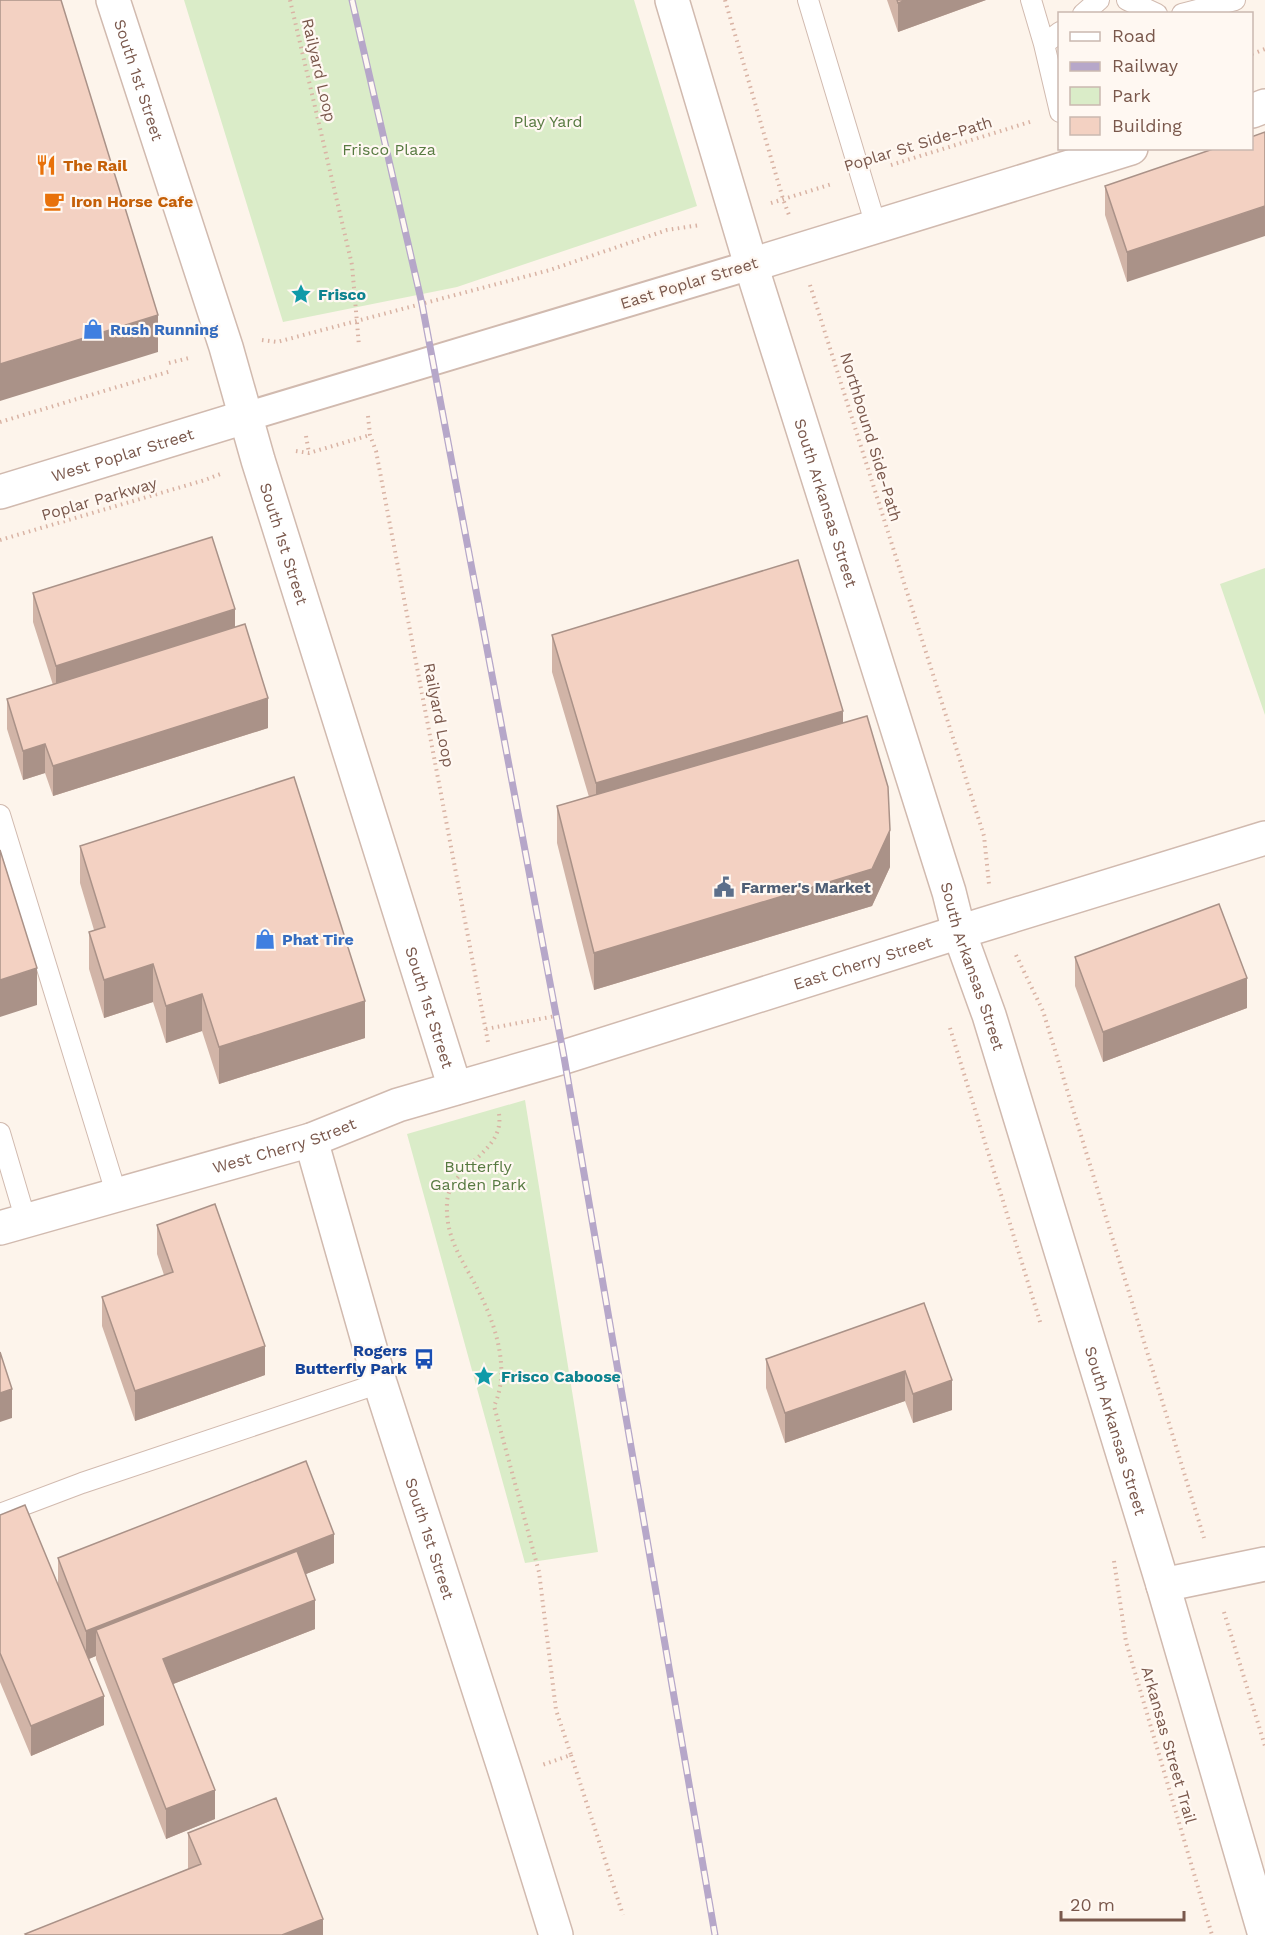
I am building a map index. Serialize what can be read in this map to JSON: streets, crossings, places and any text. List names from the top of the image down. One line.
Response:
{"streets":{"street":["South 1st Street","East Poplar Street","West Poplar Street","South Arkansas Street","East Cherry Street","West Cherry Street"],"path":["Railyard Loop","Poplar St Side-Path","Northbound Side-Path","Poplar Parkway","Arkansas Street Trail"]},"crossings":[["South 1st Street","East Poplar Street"],["South 1st Street","West Poplar Street"],["South 1st Street","West Cherry Street"],["Poplar St Side-Path","Northbound Side-Path"],["East Poplar Street","Northbound Side-Path"],["East Poplar Street","West Poplar Street"],["East Poplar Street","South Arkansas Street"],["South Arkansas Street","East Cherry Street"],["East Cherry Street","West Cherry Street"]],"parks":["Play Yard","Frisco Plaza","Butterfly Garden Park"],"places":{"restaurant":["The Rail"],"cafe":["Iron Horse Cafe"],"place":["Frisco","Frisco Caboose"],"shop":["Rush Running","Phat Tire"],"public building":["Farmer's Market"],"bus stop":["Rogers Butterfly Park"]},"legend":["Road","Railway","Park","Building"],"scale_bar":"20 m"}
